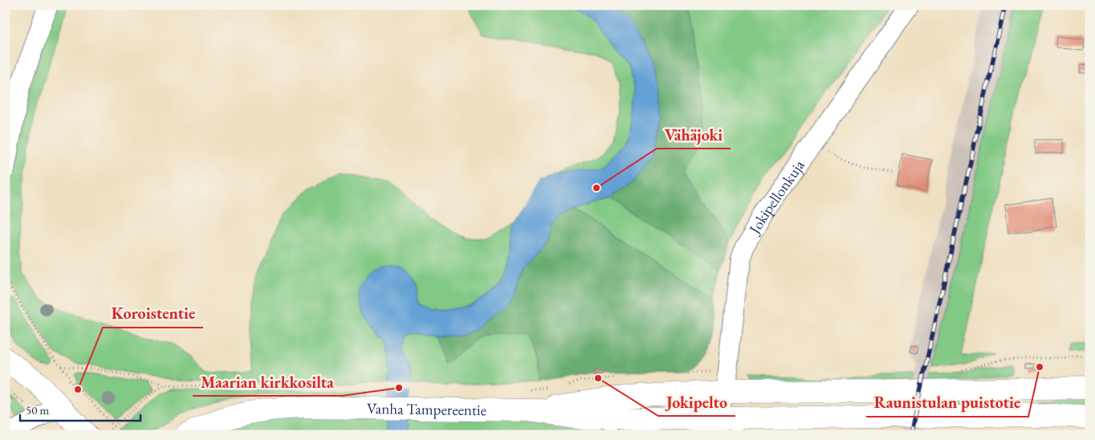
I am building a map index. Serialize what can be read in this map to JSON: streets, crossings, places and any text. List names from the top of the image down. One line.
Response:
{"streets":{"main road":["Vanha Tampereentie"],"street":["Jokipellonkuja"]},"crossings":[["Jokipellonkuja","Vanha Tampereentie"]],"places":["Vähäjoki","Raunistulan puistotie","Jokipelto","Maarian kirkkosilta","Koroistentie"],"scale_bar":"50 m"}
